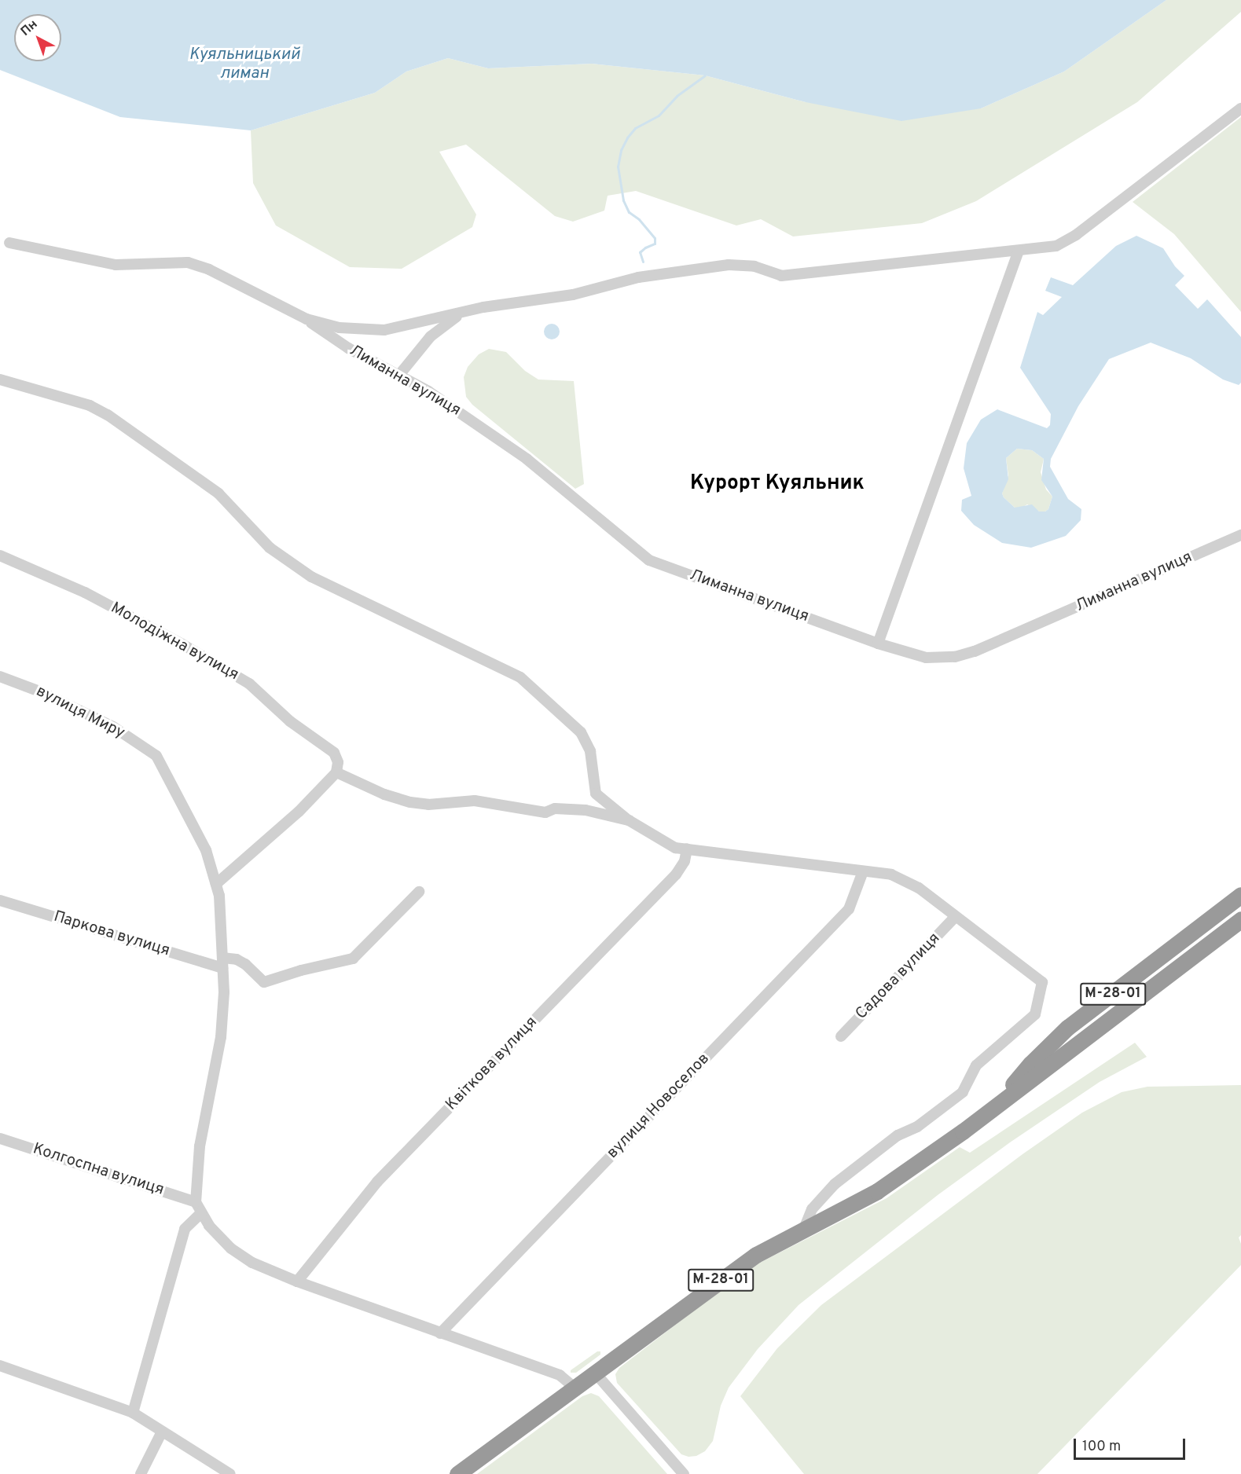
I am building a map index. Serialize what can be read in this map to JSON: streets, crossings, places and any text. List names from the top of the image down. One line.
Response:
{"streets":{"highway":["М-28-01"],"street":["Лиманна вулиця","Молодіжна вулиця","вулиця Миру","Паркова вулиця","Садова вулиця","Квіткова вулиця","вулиця Новоселов","Колгоспна вулиця"]},"districts":["Курорт Куяльник"],"water":["Куяльницький лиман"],"scale_bar":"100 m","north":"top left"}
